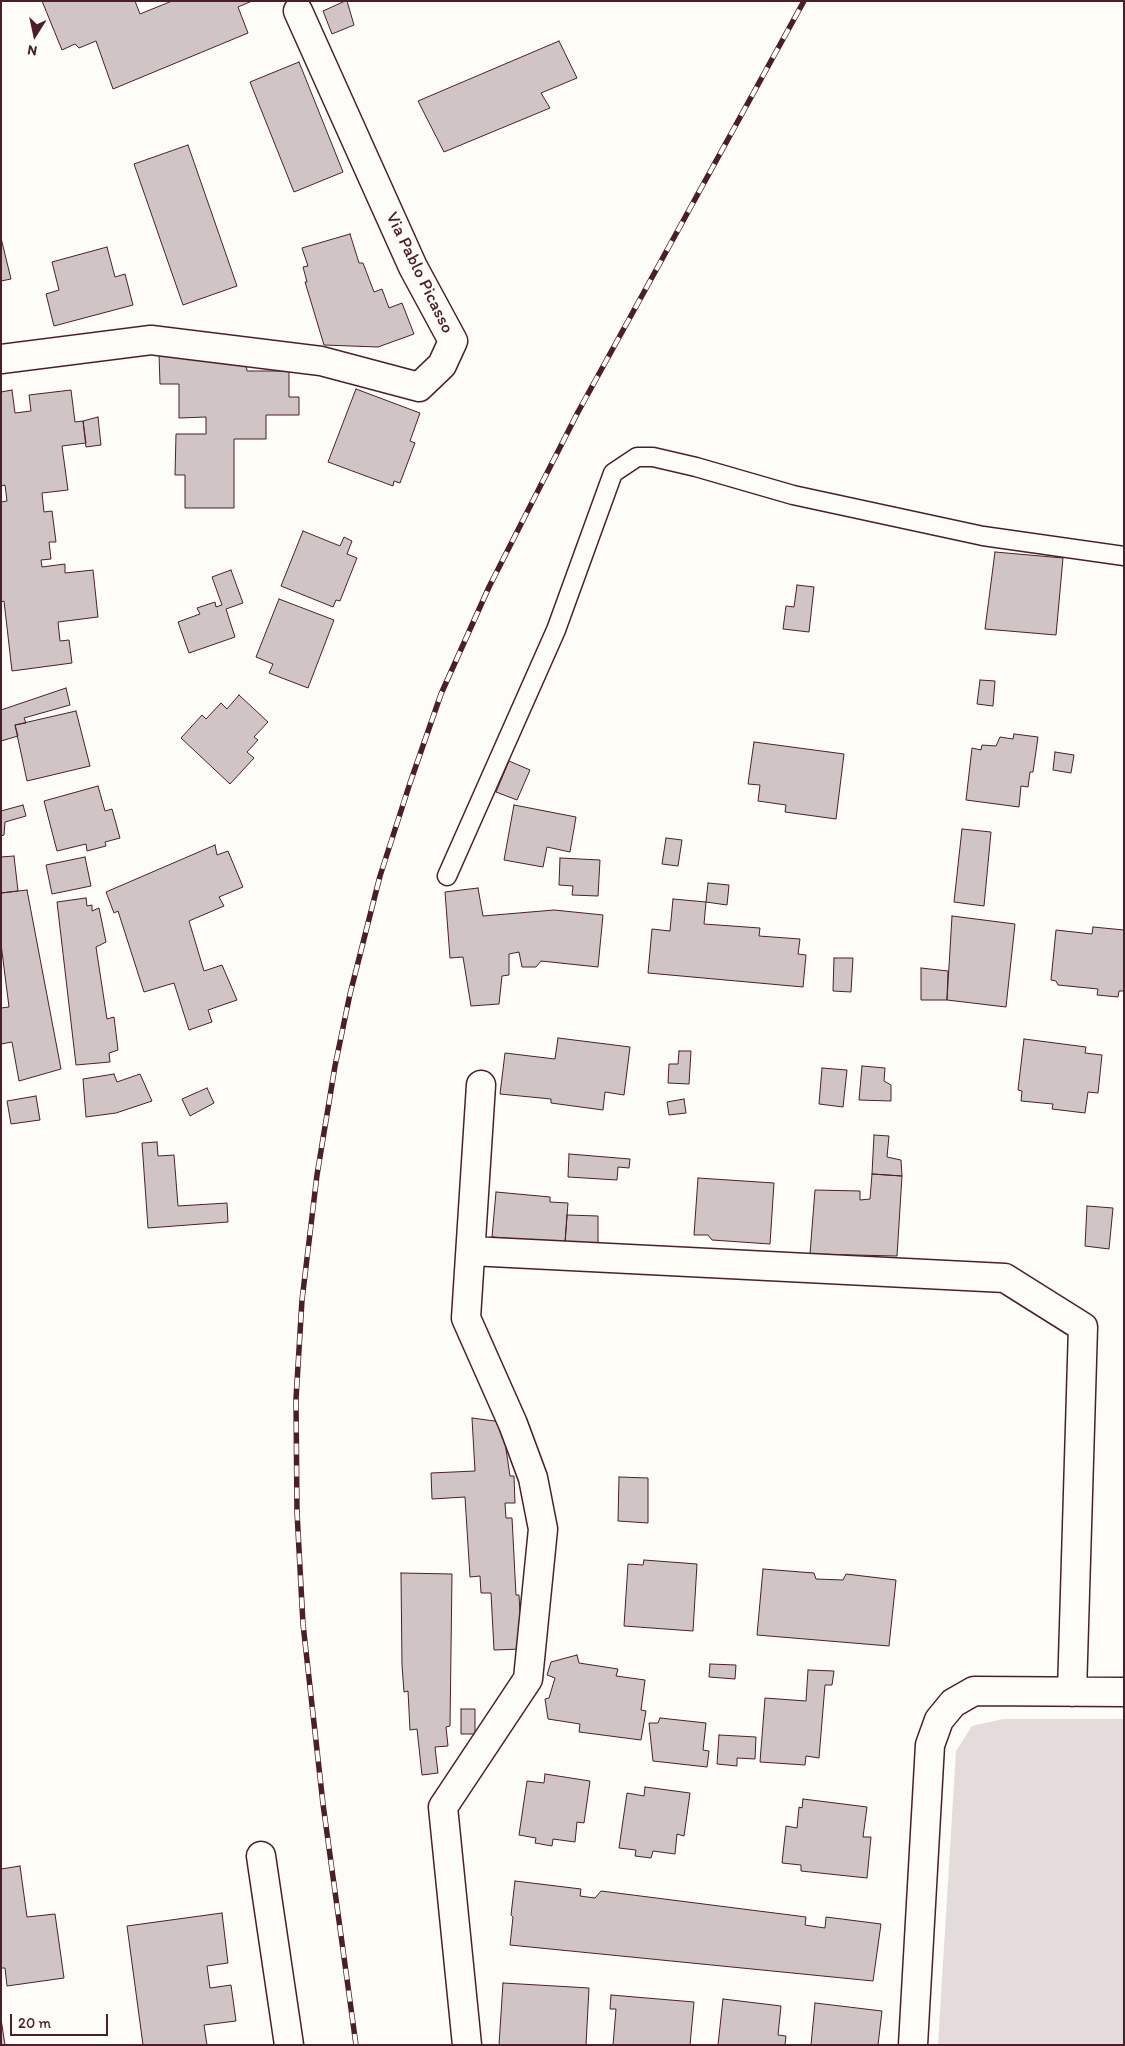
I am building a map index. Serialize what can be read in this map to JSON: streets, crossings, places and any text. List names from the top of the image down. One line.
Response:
{"streets":{"street":["Via Pablo Picasso"]},"scale_bar":"20 m","north":"bottom"}
